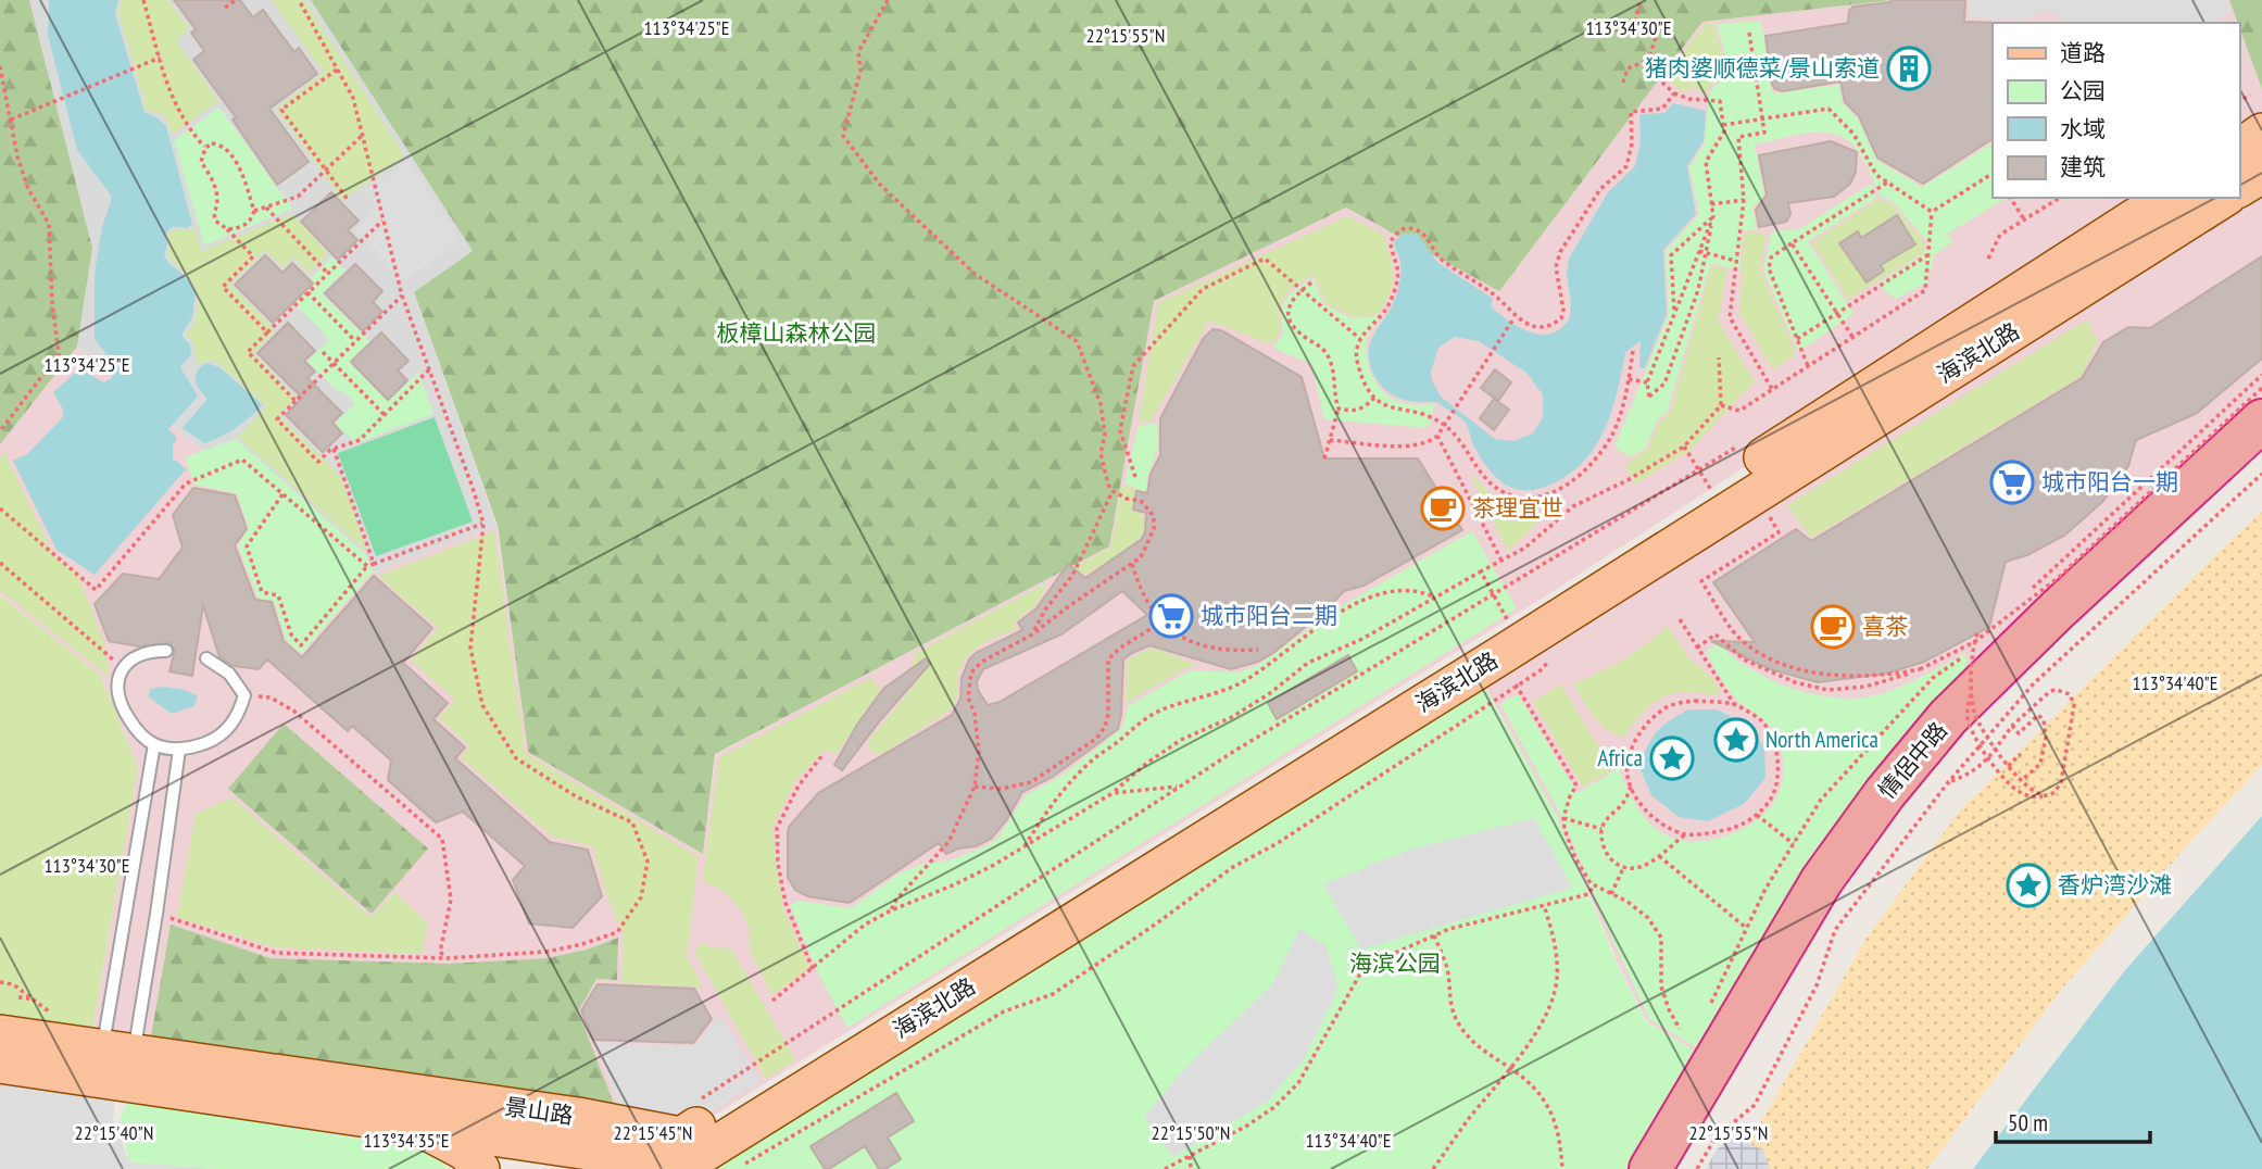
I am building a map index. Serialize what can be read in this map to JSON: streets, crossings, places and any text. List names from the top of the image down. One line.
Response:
{"streets":{"highway":["情侶中路"],"main road":["海滨北路","景山路"]},"crossings":[["海滨北路","景山路"]],"parks":["板樟山森林公园","海滨公园"],"places":{"building":["猪肉婆顺德菜/景山索道"],"supermarket":["城市阳台一期","城市阳台二期"],"cafe":["茶理宜世","喜茶"],"place":["North America","Africa","香炉湾沙滩"]},"legend":["道路","公园","水域","建筑"],"scale_bar":"50 m","coordinates":["113°34'25\"E","113°34'30\"E","22°15'55\"N","113°34'40\"E","22°15'40\"N","22°15'45\"N","22°15'50\"N","113°34'35\"E"]}
